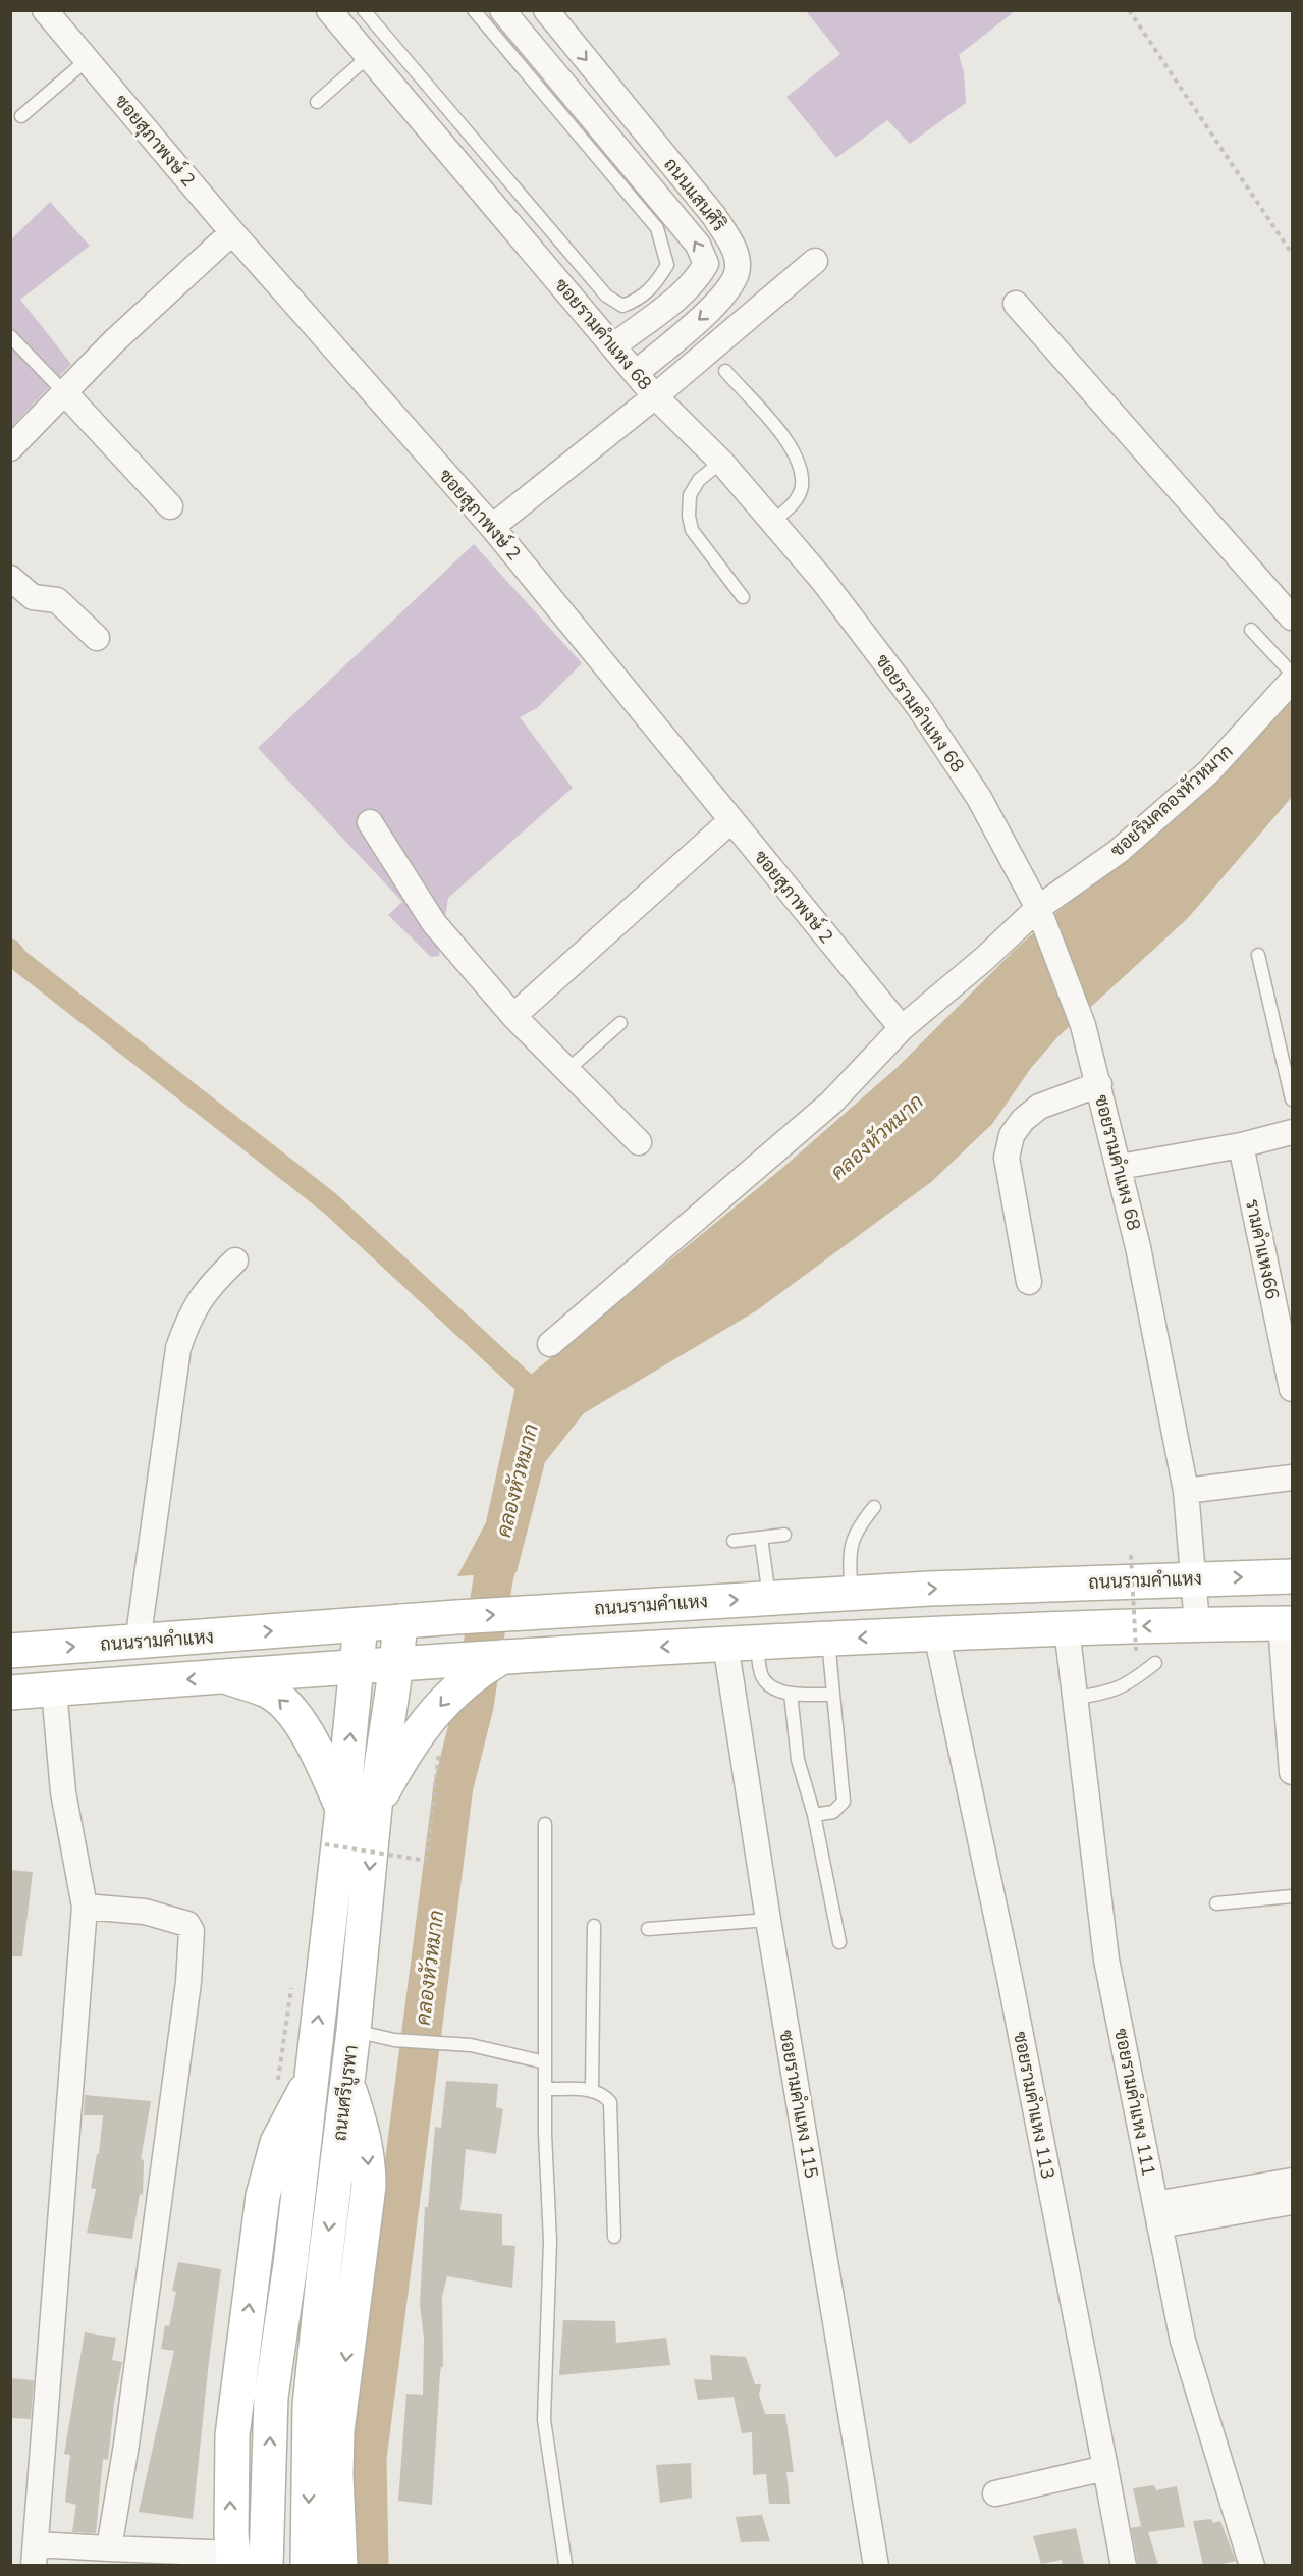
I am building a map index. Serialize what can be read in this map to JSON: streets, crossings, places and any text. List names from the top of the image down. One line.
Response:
{"streets":{"street":["ซอยสุภาพงษ์ 2","ถนนแสนศิริ","ซอยรามคำแหง 68","ซอยริมคลองหัวหมาก","รามคำแหง66","ถนนรามคำแหง","ถนนศรีบูรพา","ซอยรามคำแหง 111","ซอยรามคำแหง 115","ซอยรามคำแหง 113"]},"crossings":[["ซอยสุภาพงษ์ 2","ซอยริมคลองหัวหมาก"],["ถนนแสนศิริ","ซอยรามคำแหง 68"],["ซอยรามคำแหง 68","ซอยริมคลองหัวหมาก"],["ซอยรามคำแหง 68","ถนนรามคำแหง"],["ถนนรามคำแหง","ถนนศรีบูรพา"]],"water":["คลองหัวหมาก"]}
